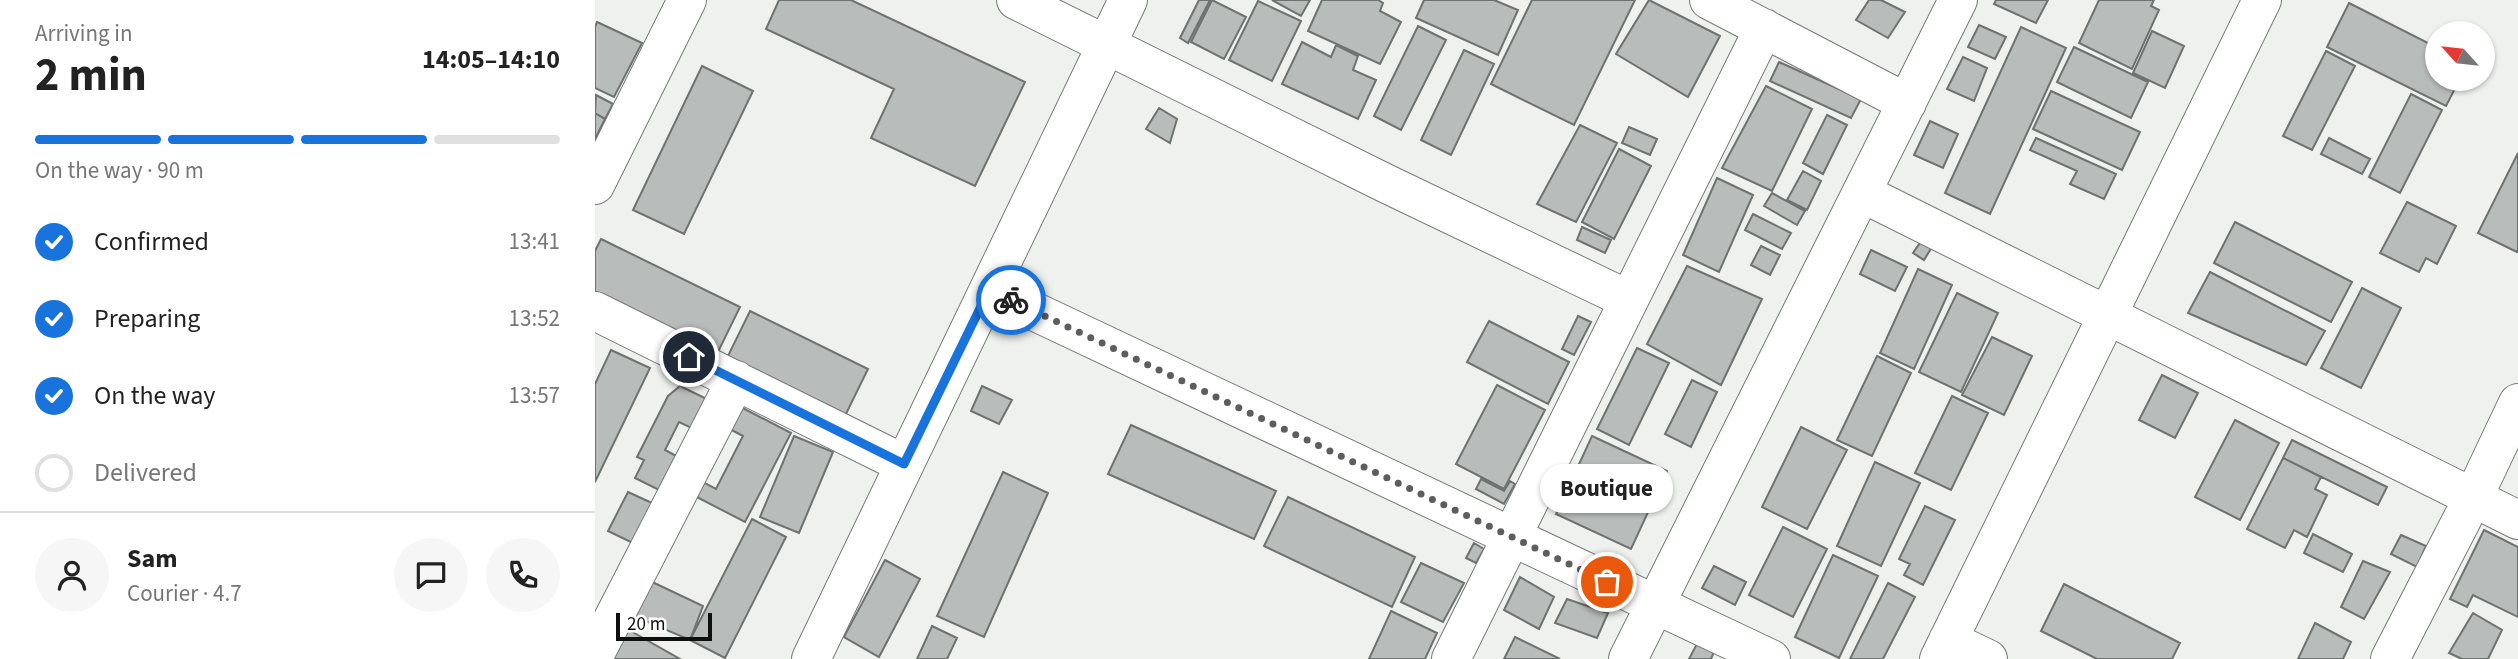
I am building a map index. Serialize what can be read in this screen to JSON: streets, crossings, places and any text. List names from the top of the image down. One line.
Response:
{"places":["Boutique"],"scale_bar":"20 m","north":"top left","page":{"heading":["2 min","Arriving in","14:05–14:10"],"panel":["Sam","Courier · 4.7"],"bar":"On the way · 90 m","list":[["Confirmed","13:41"],["Preparing","13:52"],["On the way","13:57"],"Delivered"],"bubble":"Boutique","scale":"20 m"}}
